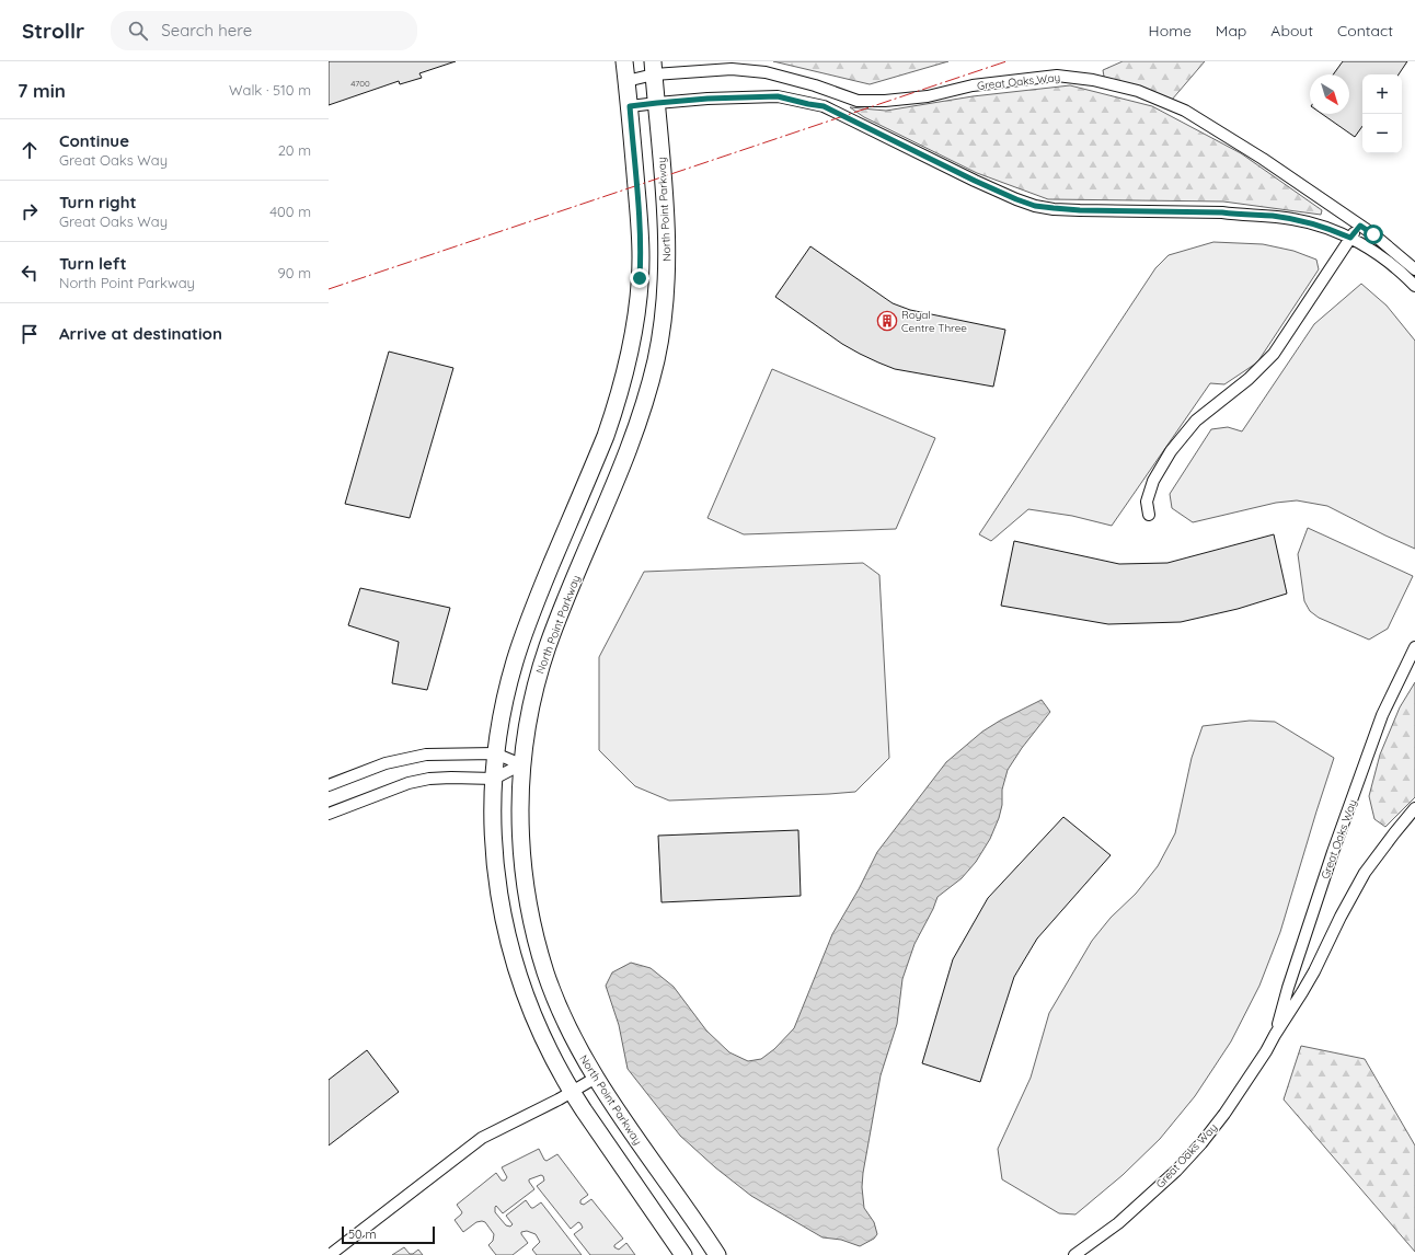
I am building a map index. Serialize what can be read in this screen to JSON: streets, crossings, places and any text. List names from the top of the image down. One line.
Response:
{"streets":{"street":["Great Oaks Way","North Point Parkway"]},"crossings":[["Great Oaks Way","North Point Parkway"]],"places":{"building":["Royal Centre Three"]},"house_numbers":["4700"],"scale_bar":"50 m","north":"bottom right","page":{"header":"Strollr","search":"Search here","nav":["Home","Map","About","Contact"],"heading":["7 min","Walk · 510 m"],"map_buttons":["+","−"],"list":[["Continue","Great Oaks Way","20 m"],["Turn right","Great Oaks Way","400 m"],["Turn left","North Point Parkway","90 m"],"Arrive at destination"],"scale":"50 m"}}
